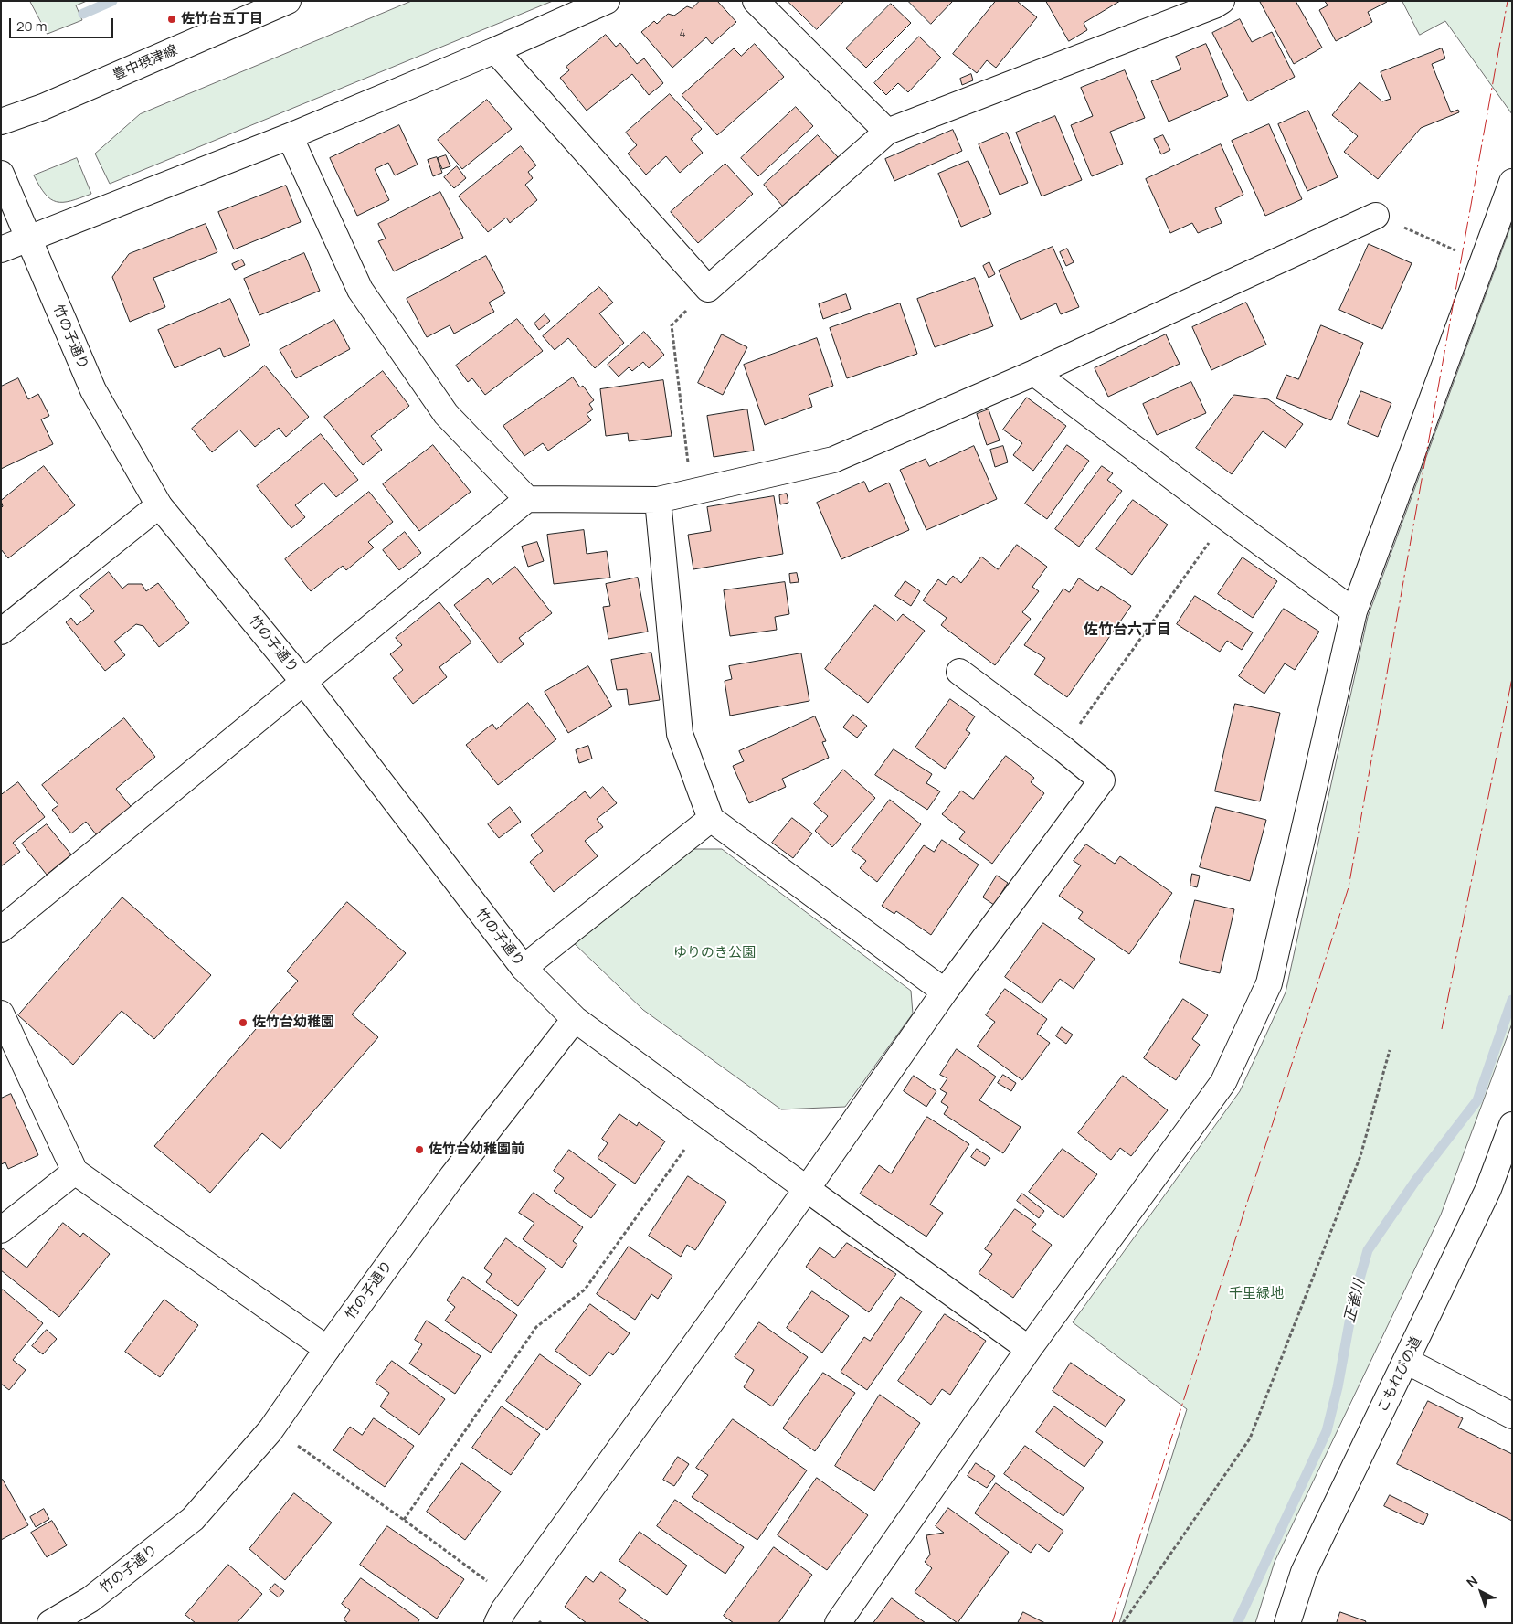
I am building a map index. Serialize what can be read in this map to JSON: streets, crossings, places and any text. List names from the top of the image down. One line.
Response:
{"streets":{"street":["豊中摂津線","竹の子通り","こもれびの道"]},"districts":["佐竹台六丁目"],"water":["正雀川"],"parks":["ゆりのき公園","千里緑地"],"places":["佐竹台五丁目","佐竹台幼稚園","佐竹台幼稚園前"],"house_numbers":["4"],"scale_bar":"20 m","north":"top left"}
